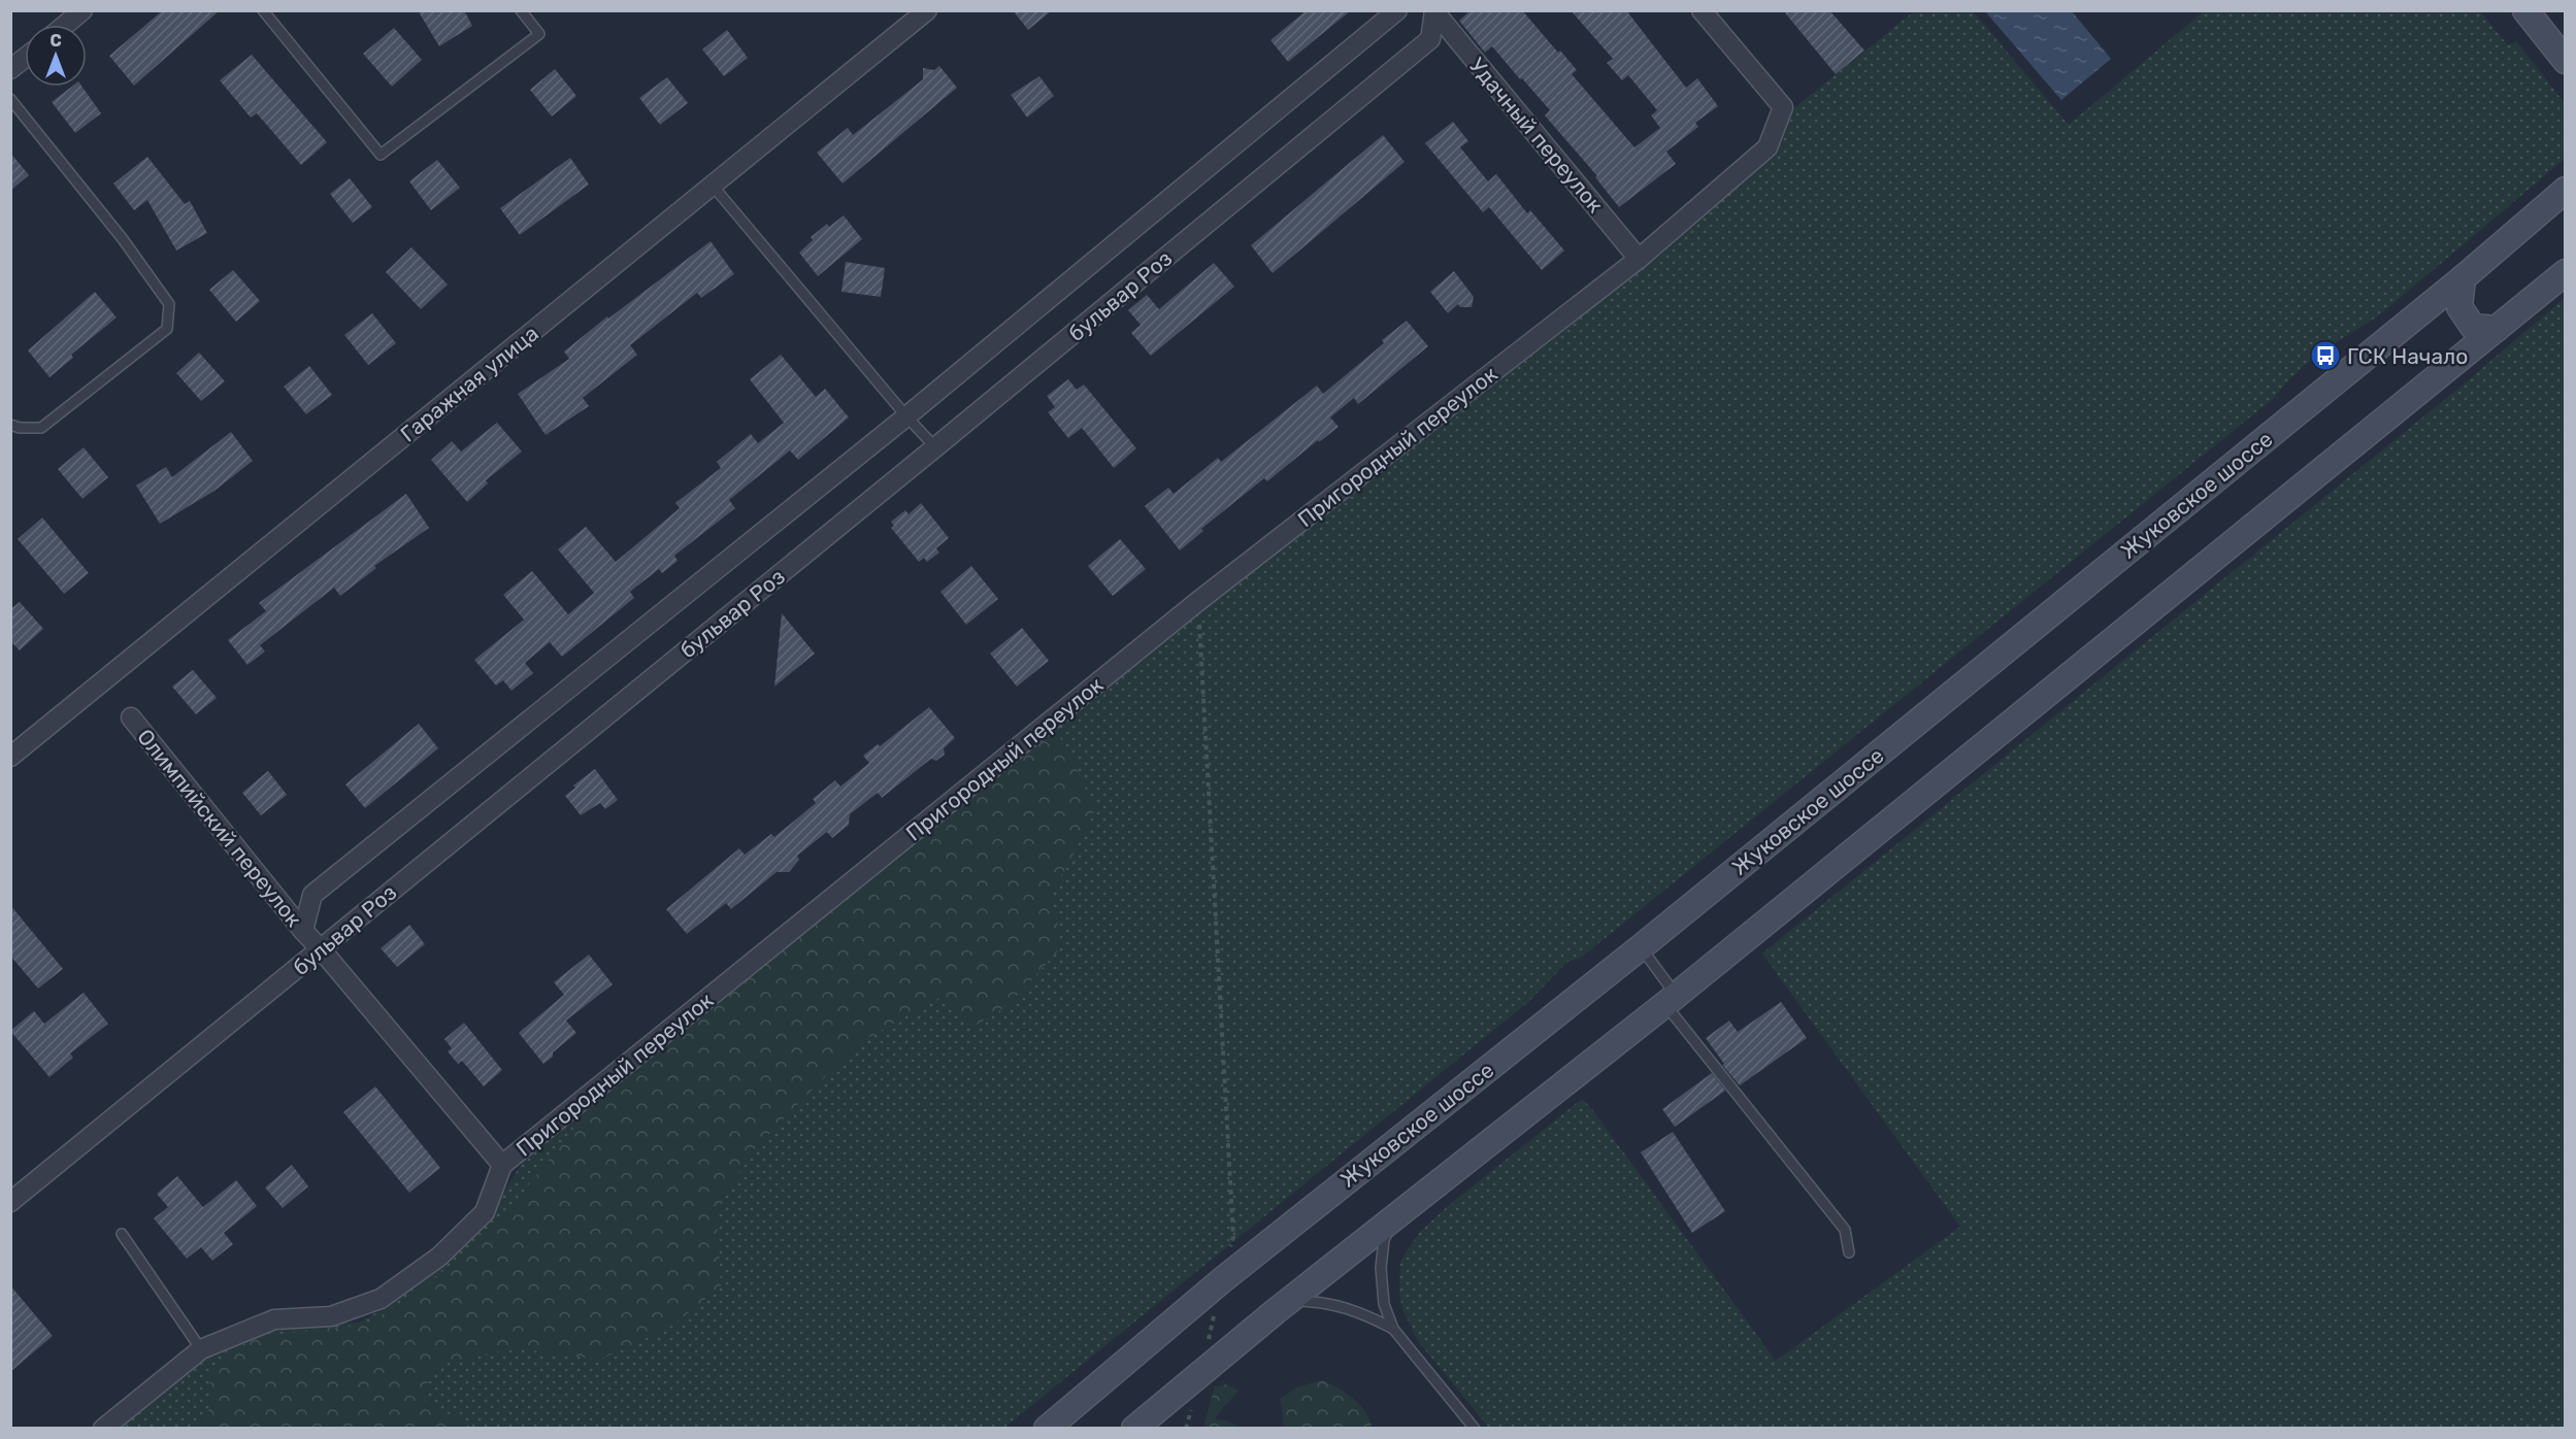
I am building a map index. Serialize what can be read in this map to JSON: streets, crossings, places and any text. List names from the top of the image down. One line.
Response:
{"streets":{"main road":["Жуковское шоссе"],"street":["Удачный переулок","бульвар Роз","Гаражная улица","Пригородный переулок","Олимпийский переулок"]},"crossings":[["Удачный переулок","бульвар Роз"],["Удачный переулок","Пригородный переулок"],["бульвар Роз","Олимпийский переулок"],["Пригородный переулок","Олимпийский переулок"]],"places":{"bus stop":["ГСК Начало"]},"north":"top"}
